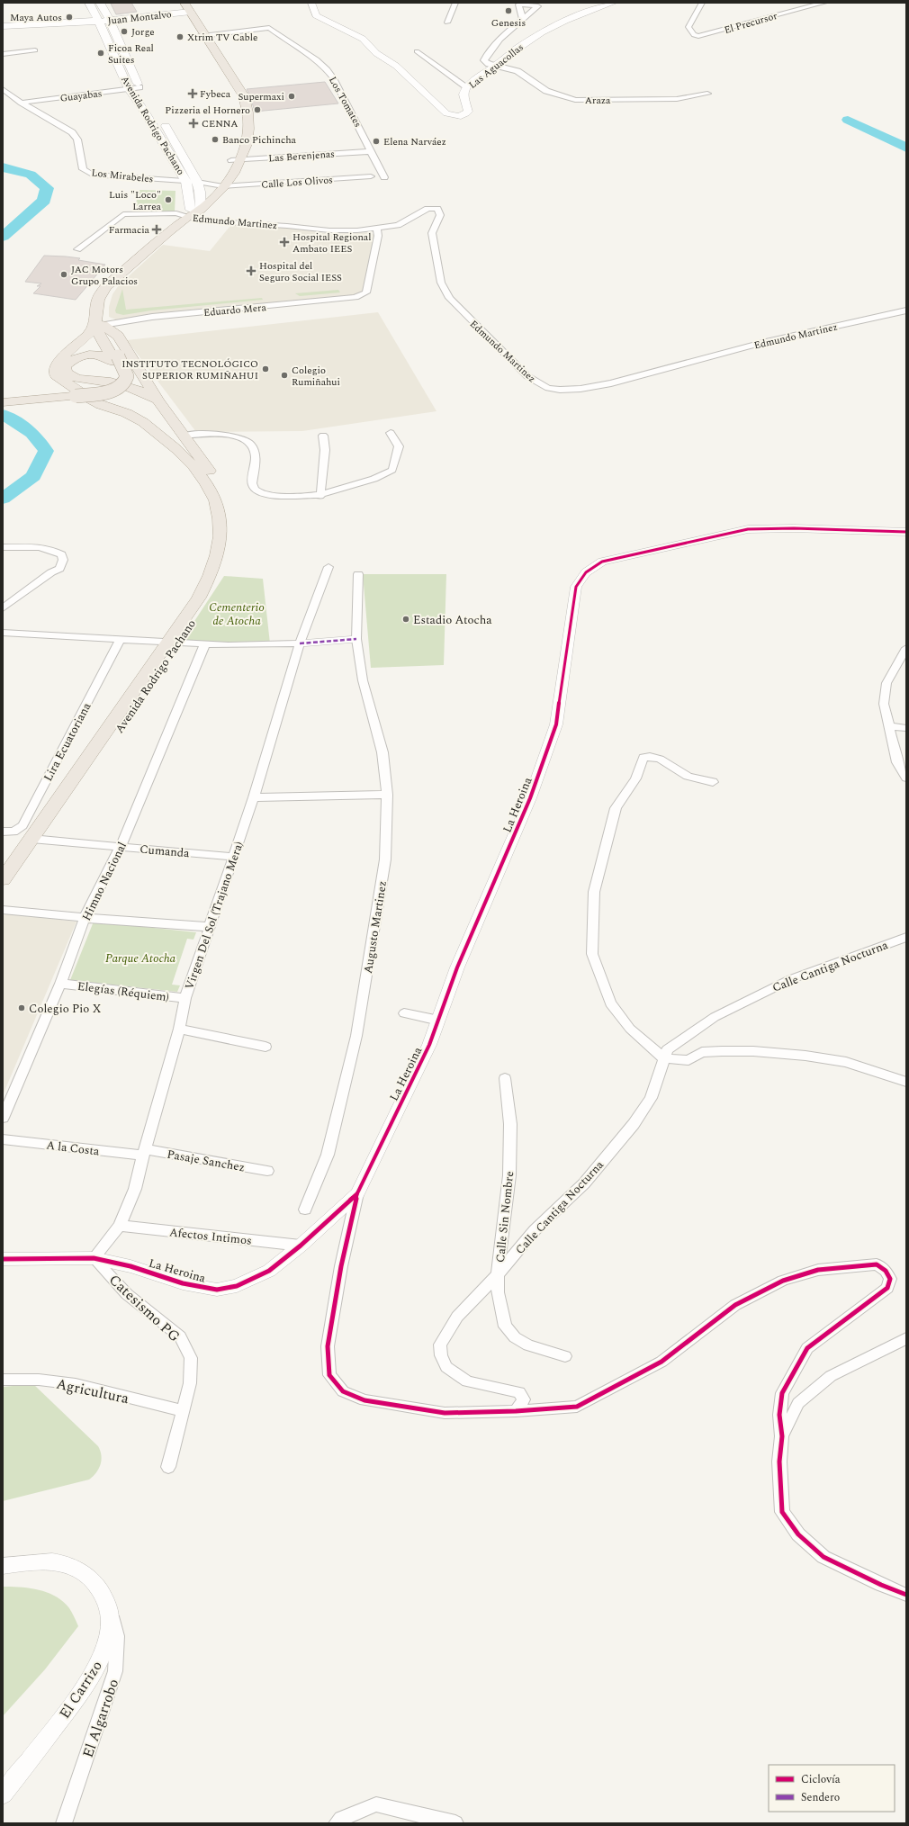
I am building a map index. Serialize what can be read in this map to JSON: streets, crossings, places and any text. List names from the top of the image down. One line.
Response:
{"streets":{"main road":["Juan Montalvo","Avenida Rodrigo Pachano"],"street":["El Precursor","Las Aguacollas","Guayabas","Araza","Los Tomates","Las Berenjenas","Los Mirabeles","Calle Los Olivos","Edmundo Martinez","Eduardo Mera","Lira Ecuatoriana","La Heroina","Cumanda","Himno Nacional","Virgen Del Sol (Trajano Mera)","Augusto Martinez","Calle Cantiga Nocturna","Elegías (Réquiem)","A la Costa","Pasaje Sanchez","Calle Sin Nombre","Afectos Intimos","Catesismo PG","Agricultura","El Carrizo","El Algarrobo"]},"crossings":[["Juan Montalvo","Avenida Rodrigo Pachano"],["Las Aguacollas","Araza"],["Guayabas","Avenida Rodrigo Pachano"],["Guayabas","Los Mirabeles"],["Los Tomates","Las Berenjenas"],["Avenida Rodrigo Pachano","Los Mirabeles"],["Avenida Rodrigo Pachano","Calle Los Olivos"],["Avenida Rodrigo Pachano","Edmundo Martinez"],["Avenida Rodrigo Pachano","Eduardo Mera"],["Avenida Rodrigo Pachano","Cumanda"],["Los Mirabeles","Calle Los Olivos"],["Edmundo Martinez","Eduardo Mera"],["La Heroina","Virgen Del Sol (Trajano Mera)"],["La Heroina","Afectos Intimos"],["La Heroina","Catesismo PG"],["Cumanda","Himno Nacional"],["Cumanda","Virgen Del Sol (Trajano Mera)"],["Himno Nacional","Elegías (Réquiem)"],["Virgen Del Sol (Trajano Mera)","Elegías (Réquiem)"],["Virgen Del Sol (Trajano Mera)","A la Costa"],["Virgen Del Sol (Trajano Mera)","Pasaje Sanchez"],["Virgen Del Sol (Trajano Mera)","Afectos Intimos"],["Virgen Del Sol (Trajano Mera)","Catesismo PG"],["Calle Cantiga Nocturna","Calle Sin Nombre"],["A la Costa","Pasaje Sanchez"],["Catesismo PG","Agricultura"],["El Carrizo","El Algarrobo"]],"parks":["Cementerio de Atocha","Parque Atocha"],"places":{"other":["Genesis","Maya Autos","Jorge","Xtrim TV Cable","Ficoa Real Suites","Supermaxi","Pizzeria el Hornero","Banco Pichincha","Elena Narváez","Luis \"Loco\" Larrea","JAC Motors Grupo Palacios","INSTITUTO TECNOLÓGICO SUPERIOR RUMIÑAHUI","Colegio Rumiñahui","Estadio Atocha","Colegio Pio X"],"health":["Fybeca","CENNA","Farmacia","Hospital Regional Ambato IEES","Hospital del Seguro Social IESS"]},"legend":["Ciclovía","Sendero"]}
